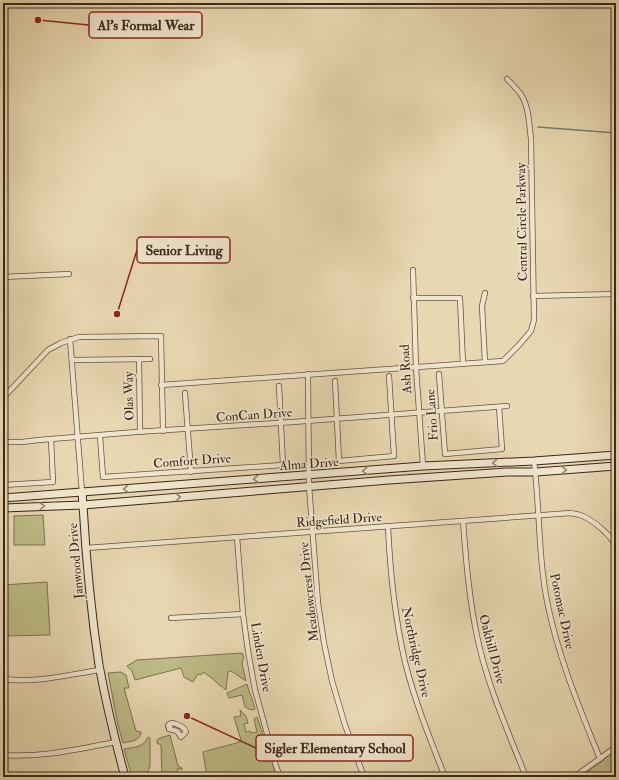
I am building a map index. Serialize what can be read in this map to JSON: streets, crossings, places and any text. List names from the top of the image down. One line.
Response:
{"streets":{"main road":["Alma Drive","Janwood Drive"],"street":["Central Circle Parkway","Ash Road","Olas Way","ConCan Drive","Frio Lane","Comfort Drive","Ridgefield Drive","Meadowcrest Drive","Potomac Drive","Oakhill Drive","Northridge Drive","Linden Drive"]},"crossings":[["Ash Road","ConCan Drive"],["Ash Road","Alma Drive"],["Olas Way","ConCan Drive"],["ConCan Drive","Frio Lane"],["ConCan Drive","Comfort Drive"],["ConCan Drive","Janwood Drive"],["ConCan Drive","Meadowcrest Drive"],["Alma Drive","Janwood Drive"],["Alma Drive","Meadowcrest Drive"],["Alma Drive","Potomac Drive"],["Ridgefield Drive","Janwood Drive"],["Ridgefield Drive","Meadowcrest Drive"],["Ridgefield Drive","Potomac Drive"],["Ridgefield Drive","Oakhill Drive"],["Ridgefield Drive","Northridge Drive"],["Ridgefield Drive","Linden Drive"]],"places":["Al's Formal Wear","Senior Living","Sigler Elementary School"]}
